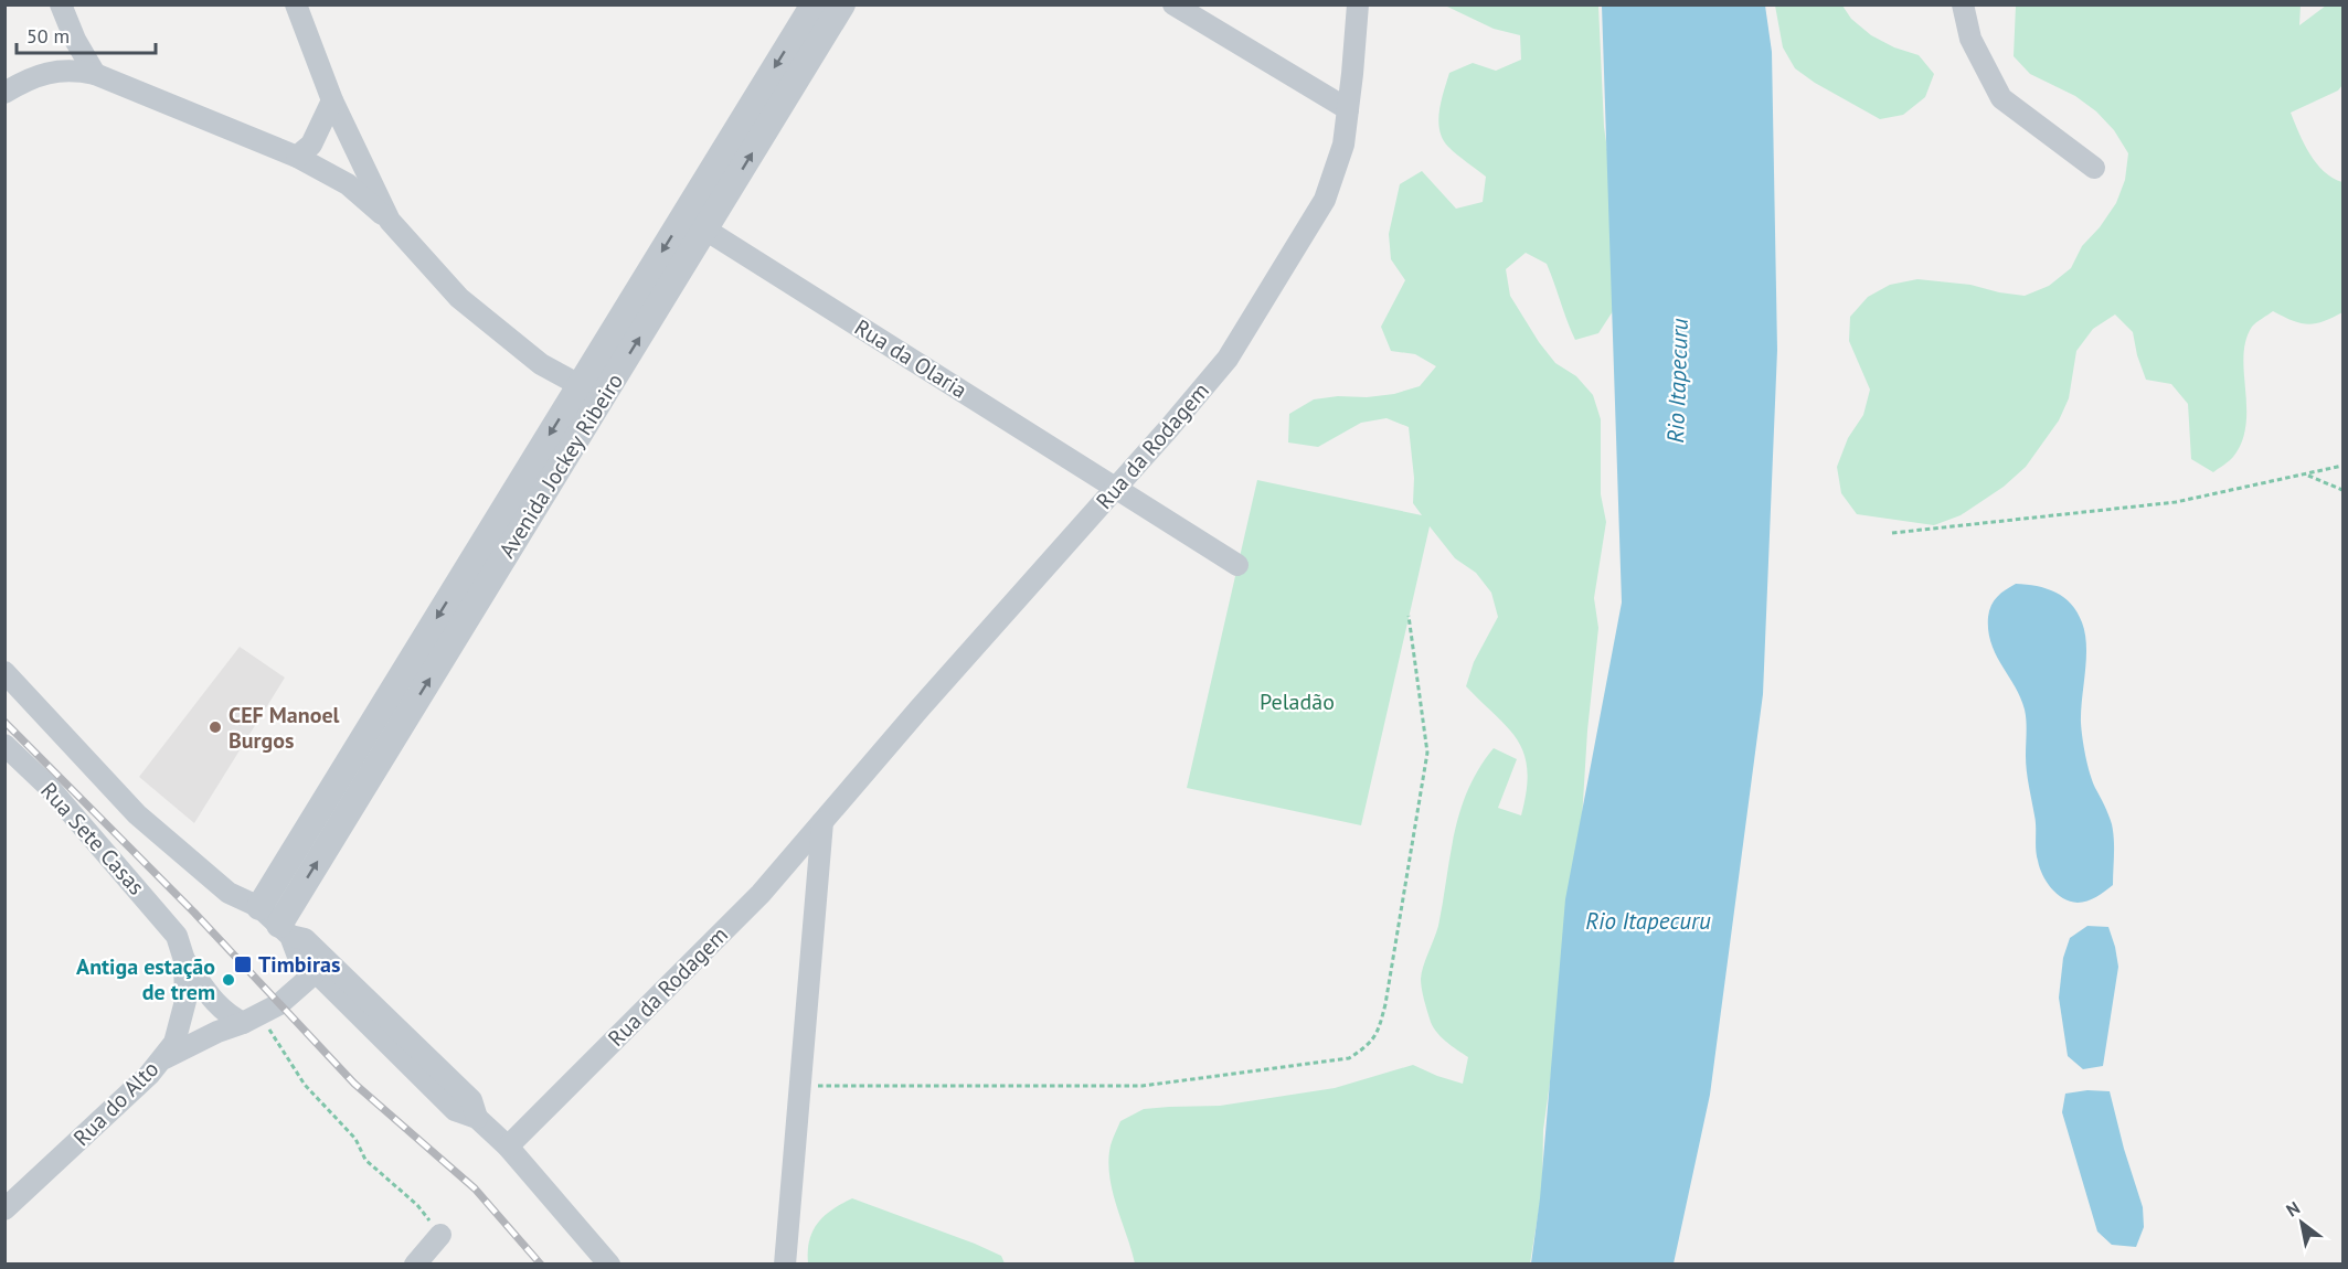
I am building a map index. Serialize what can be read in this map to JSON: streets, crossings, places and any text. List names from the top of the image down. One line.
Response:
{"streets":{"street":["Rua da Olaria","Rua da Rodagem","Avenida Jockey Ribeiro","Rua Sete Casas","Rua do Alto"]},"crossings":[["Rua da Olaria","Rua da Rodagem"],["Rua da Olaria","Avenida Jockey Ribeiro"],["Rua Sete Casas","Rua do Alto"]],"water":["Rio Itapecuru"],"parks":["Peladão"],"places":{"other":["CEF Manoel Burgos","Antiga estação de trem"],"transit":["Timbiras"]},"scale_bar":"50 m","north":"top left"}
